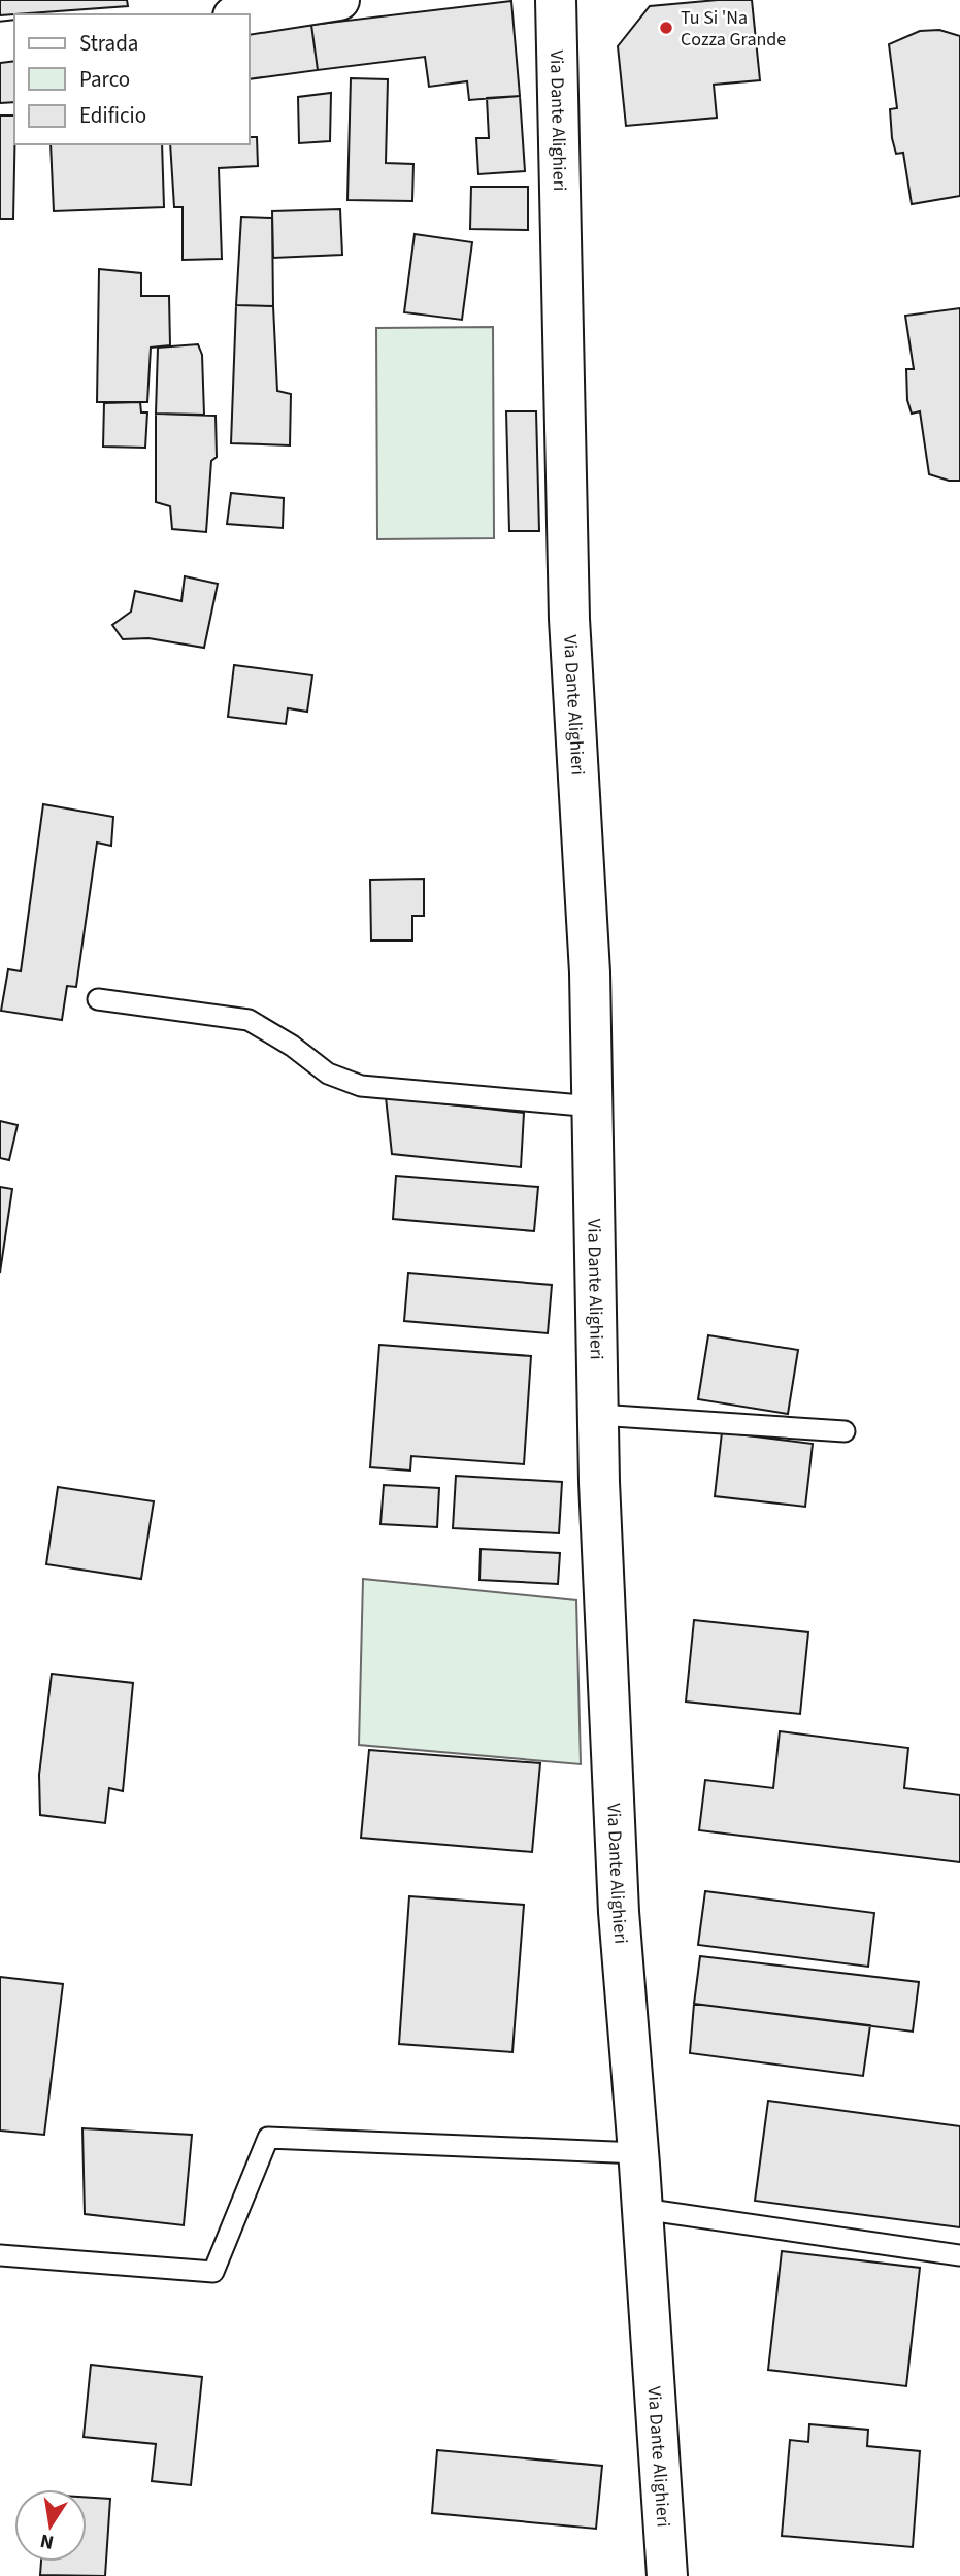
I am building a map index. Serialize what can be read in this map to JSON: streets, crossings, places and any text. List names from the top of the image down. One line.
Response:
{"streets":{"street":["Via Dante Alighieri"]},"places":["Tu Si 'Na Cozza Grande"],"legend":["Strada","Parco","Edificio"],"north":"bottom"}
